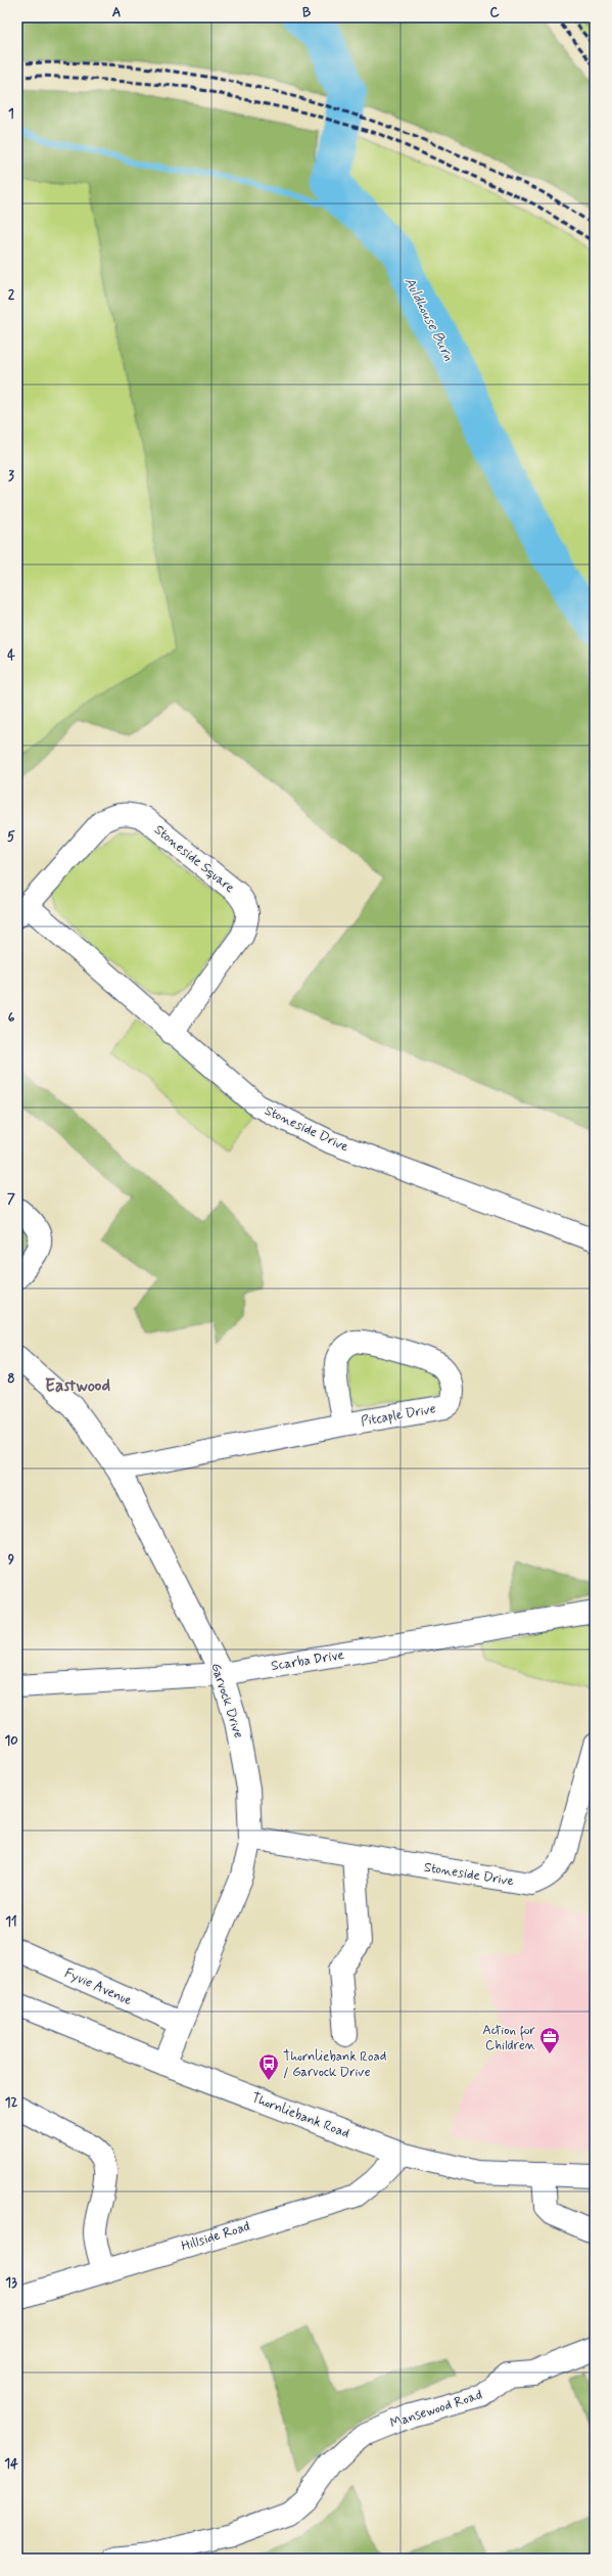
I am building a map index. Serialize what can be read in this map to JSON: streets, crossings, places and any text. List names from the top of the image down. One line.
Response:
{"streets":{"street":["Stoneside Square","Stoneside Drive","Pitcaple Drive","Scarba Drive","Garvock Drive","Fyvie Avenue","Thornliebank Road","Hillside Road","Mansewood Road"]},"crossings":[["Stoneside Square","Stoneside Drive"],["Stoneside Drive","Garvock Drive"],["Pitcaple Drive","Garvock Drive"],["Scarba Drive","Garvock Drive"],["Garvock Drive","Fyvie Avenue"],["Garvock Drive","Thornliebank Road"],["Thornliebank Road","Hillside Road"]],"districts":["Eastwood"],"water":["Auldhouse Burn"],"places":{"office":["Action for Children"],"bus stop":["Thornliebank Road / Garvock Drive"]},"grid":{"columns":["A","B","C"],"rows":["1","2","3","4","5","6","7","8","9","10","11","12","13","14"]}}
